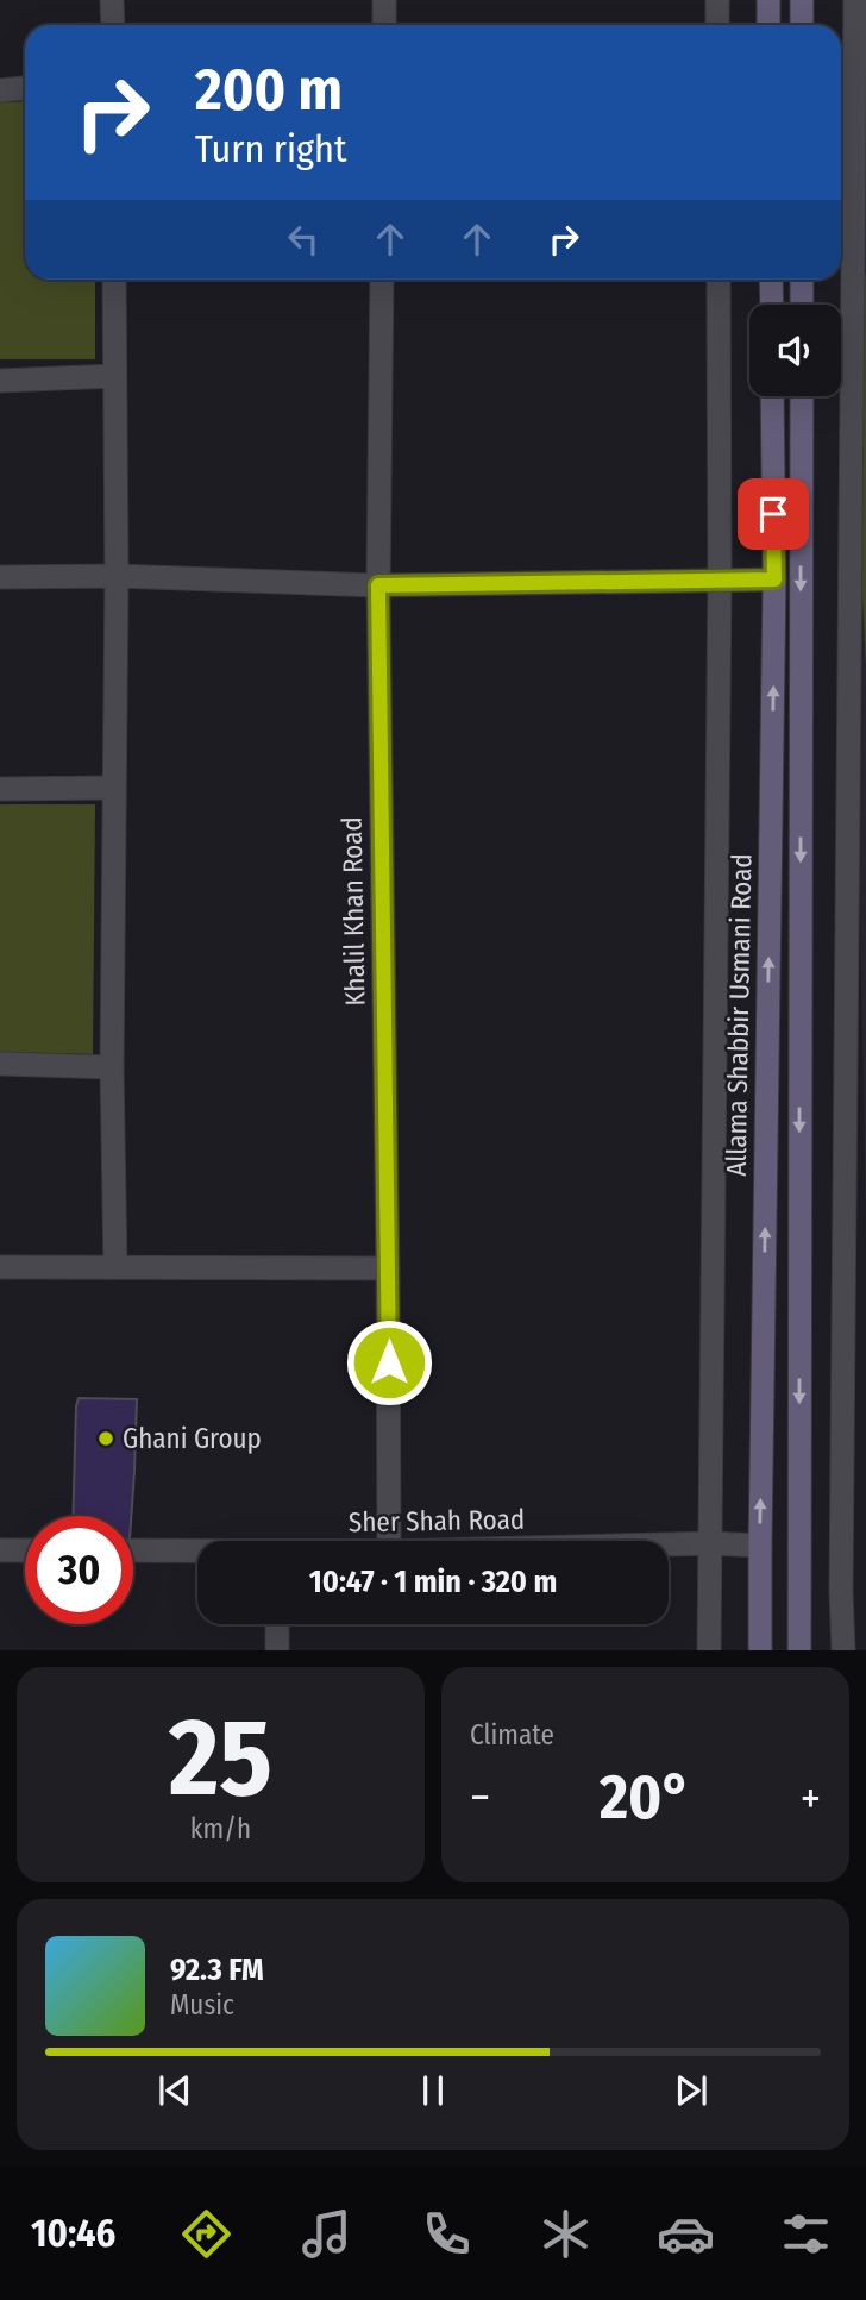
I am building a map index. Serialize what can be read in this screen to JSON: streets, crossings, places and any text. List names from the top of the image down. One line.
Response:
{"streets":{"main road":["Allama Shabbir Usmani Road"],"street":["Khalil Khan Road","Sher Shah Road"]},"crossings":[["Allama Shabbir Usmani Road","Sher Shah Road"]],"places":["Ghani Group"],"page":{"turn":["200 m","Turn right"],"limit":"30","trip":"10:47 · 1 min · 320 m","tile":[["25","km/h"],"Climate"],"heat":["−","20°","+"],"song":["92.3 FM","Music"],"tabs":"10:46"}}
